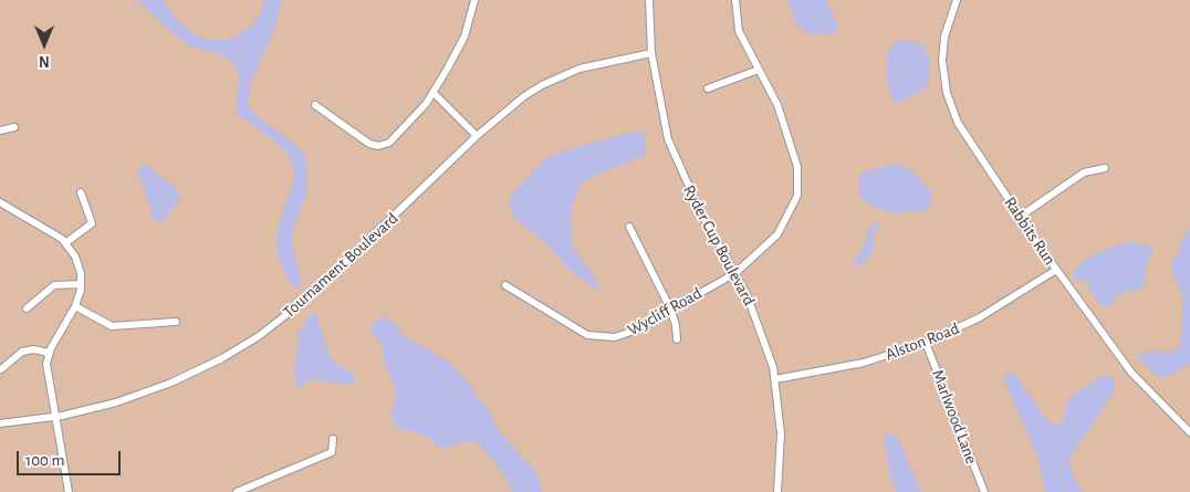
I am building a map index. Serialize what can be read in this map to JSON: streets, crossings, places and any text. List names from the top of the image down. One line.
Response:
{"streets":{"street":["Rabbits Run","Ryder Cup Boulevard","Tournament Boulevard","Wycliff Road","Alston Road","Marlwood Lane"]},"crossings":[["Rabbits Run","Alston Road"],["Ryder Cup Boulevard","Tournament Boulevard"],["Ryder Cup Boulevard","Wycliff Road"],["Ryder Cup Boulevard","Alston Road"],["Alston Road","Marlwood Lane"]],"scale_bar":"100 m","north":"bottom"}
